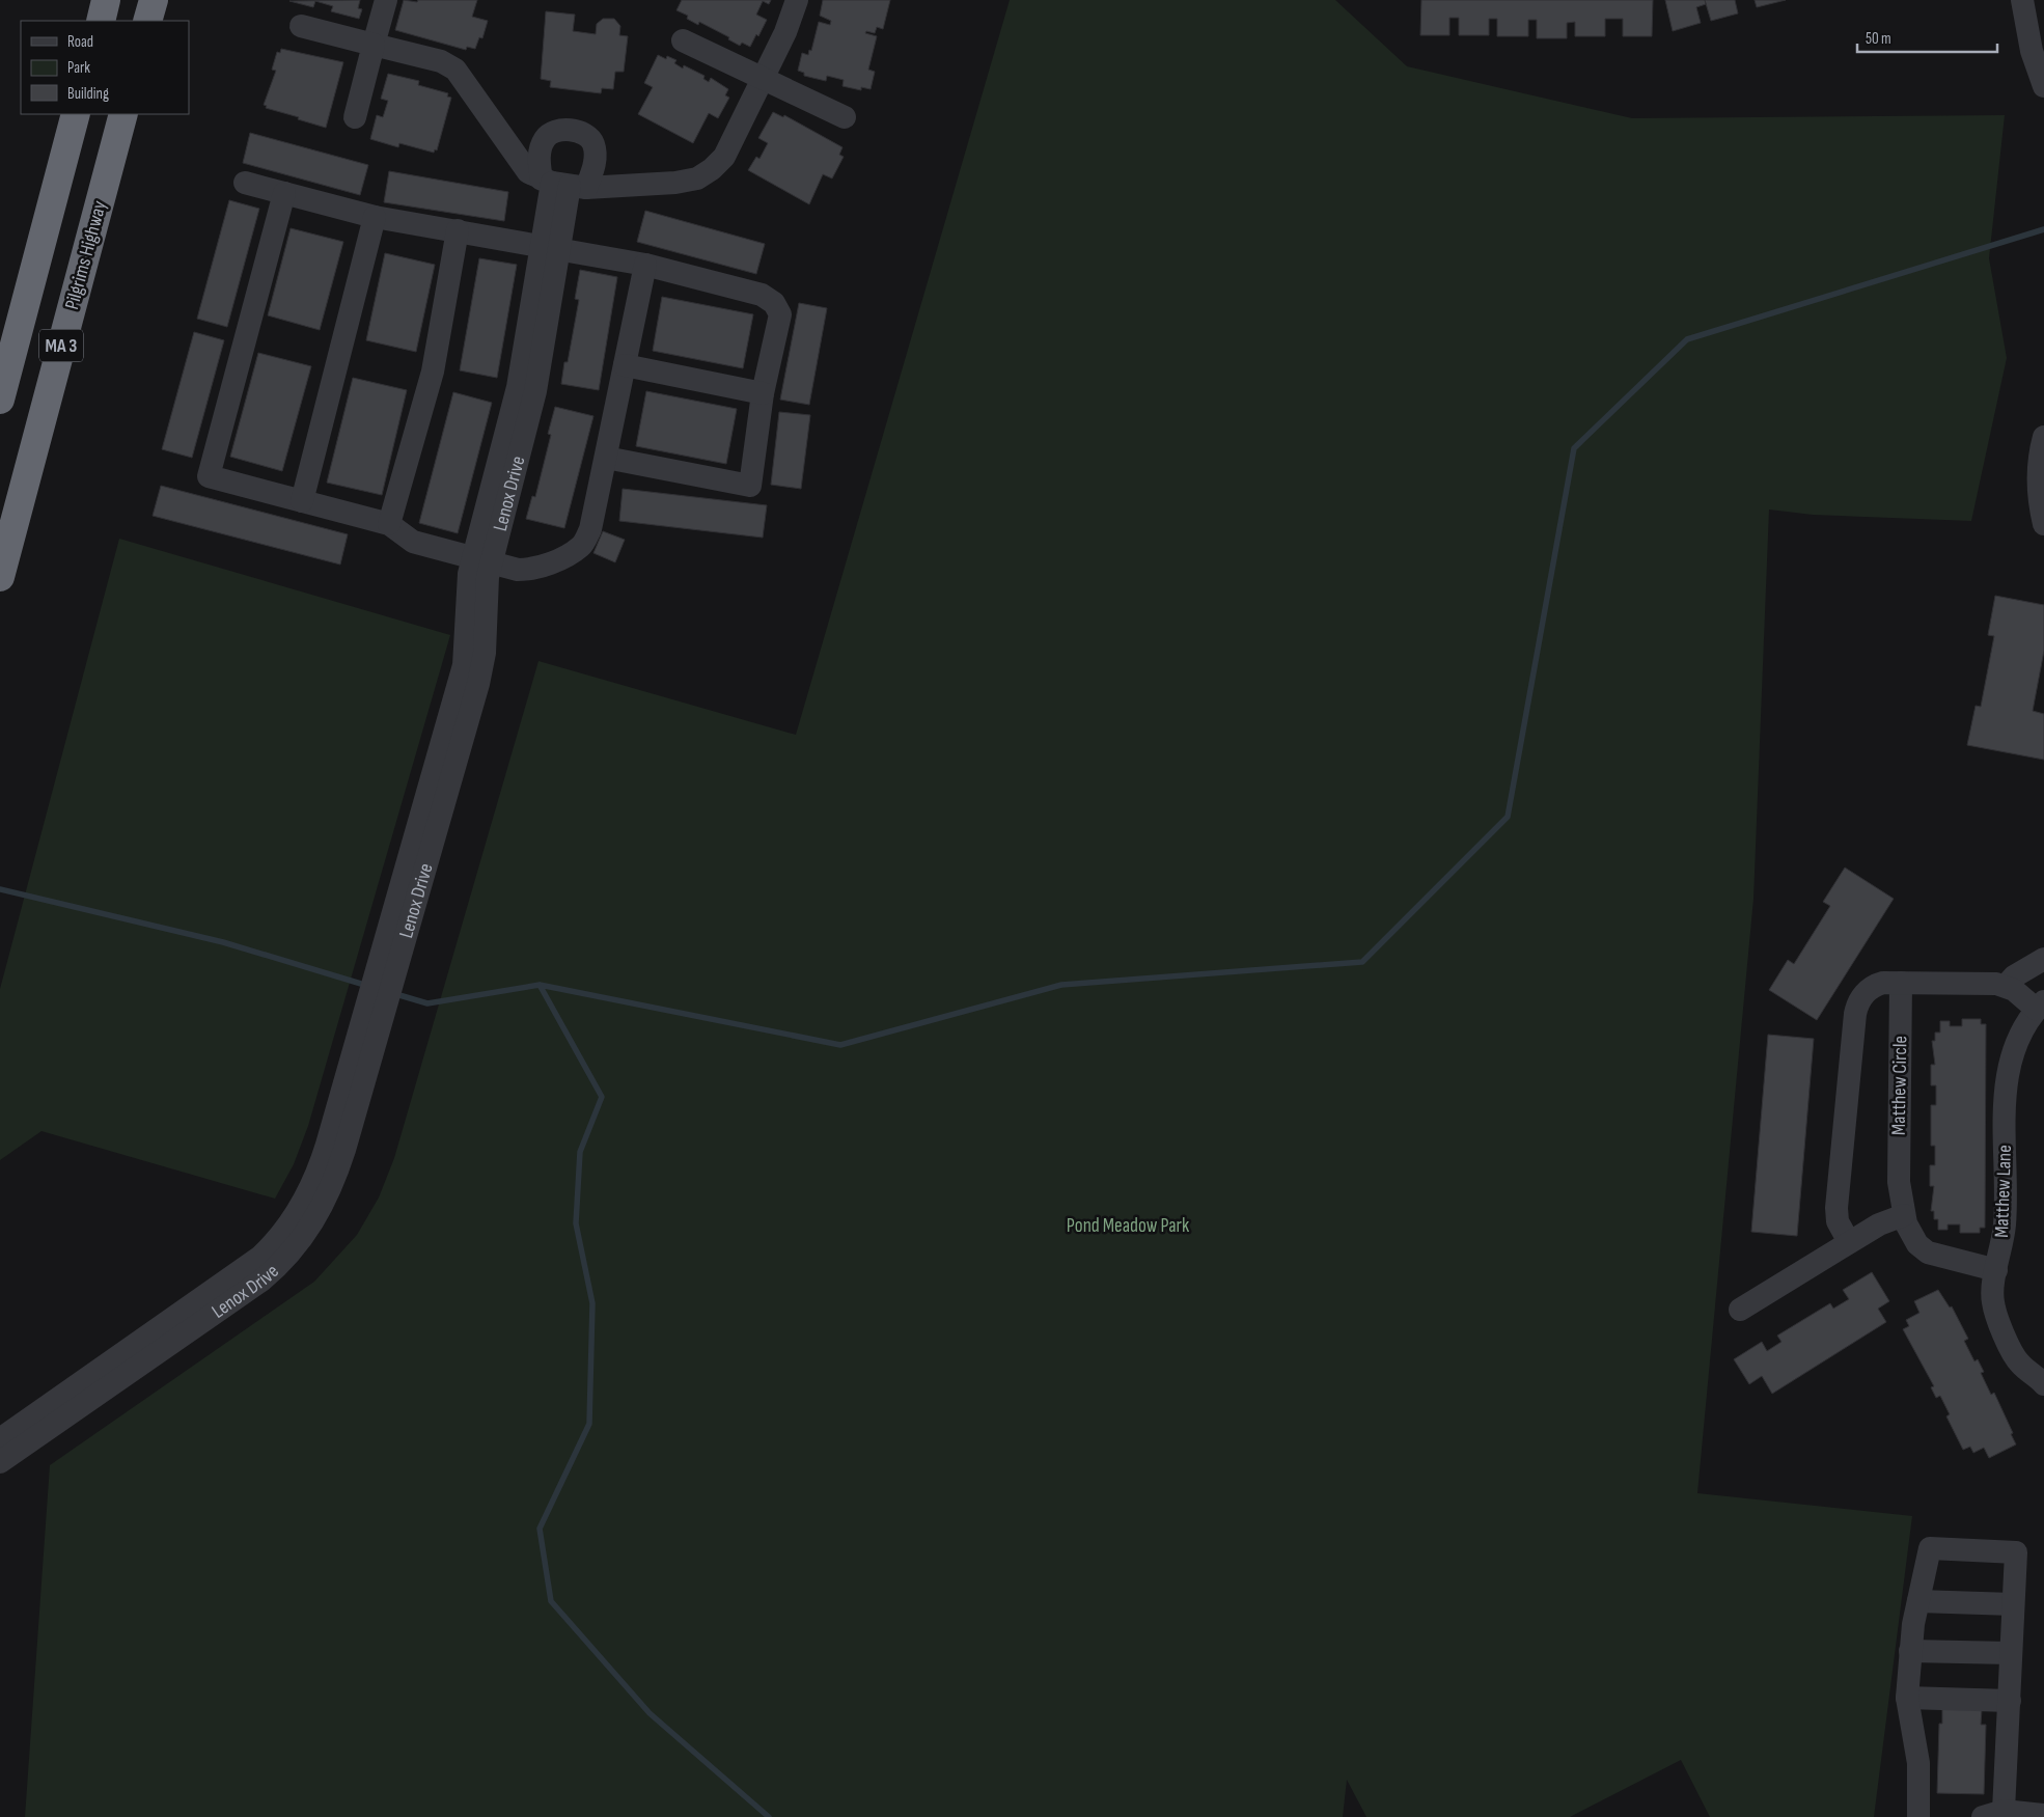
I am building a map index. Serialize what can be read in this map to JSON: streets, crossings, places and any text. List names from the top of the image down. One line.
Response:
{"streets":{"highway":["Pilgrims Highway","MA 3"],"street":["Lenox Drive","Matthew Circle","Matthew Lane"]},"crossings":[["Matthew Circle","Matthew Lane"]],"parks":["Pond Meadow Park"],"legend":["Road","Park","Building"],"scale_bar":"50 m"}
